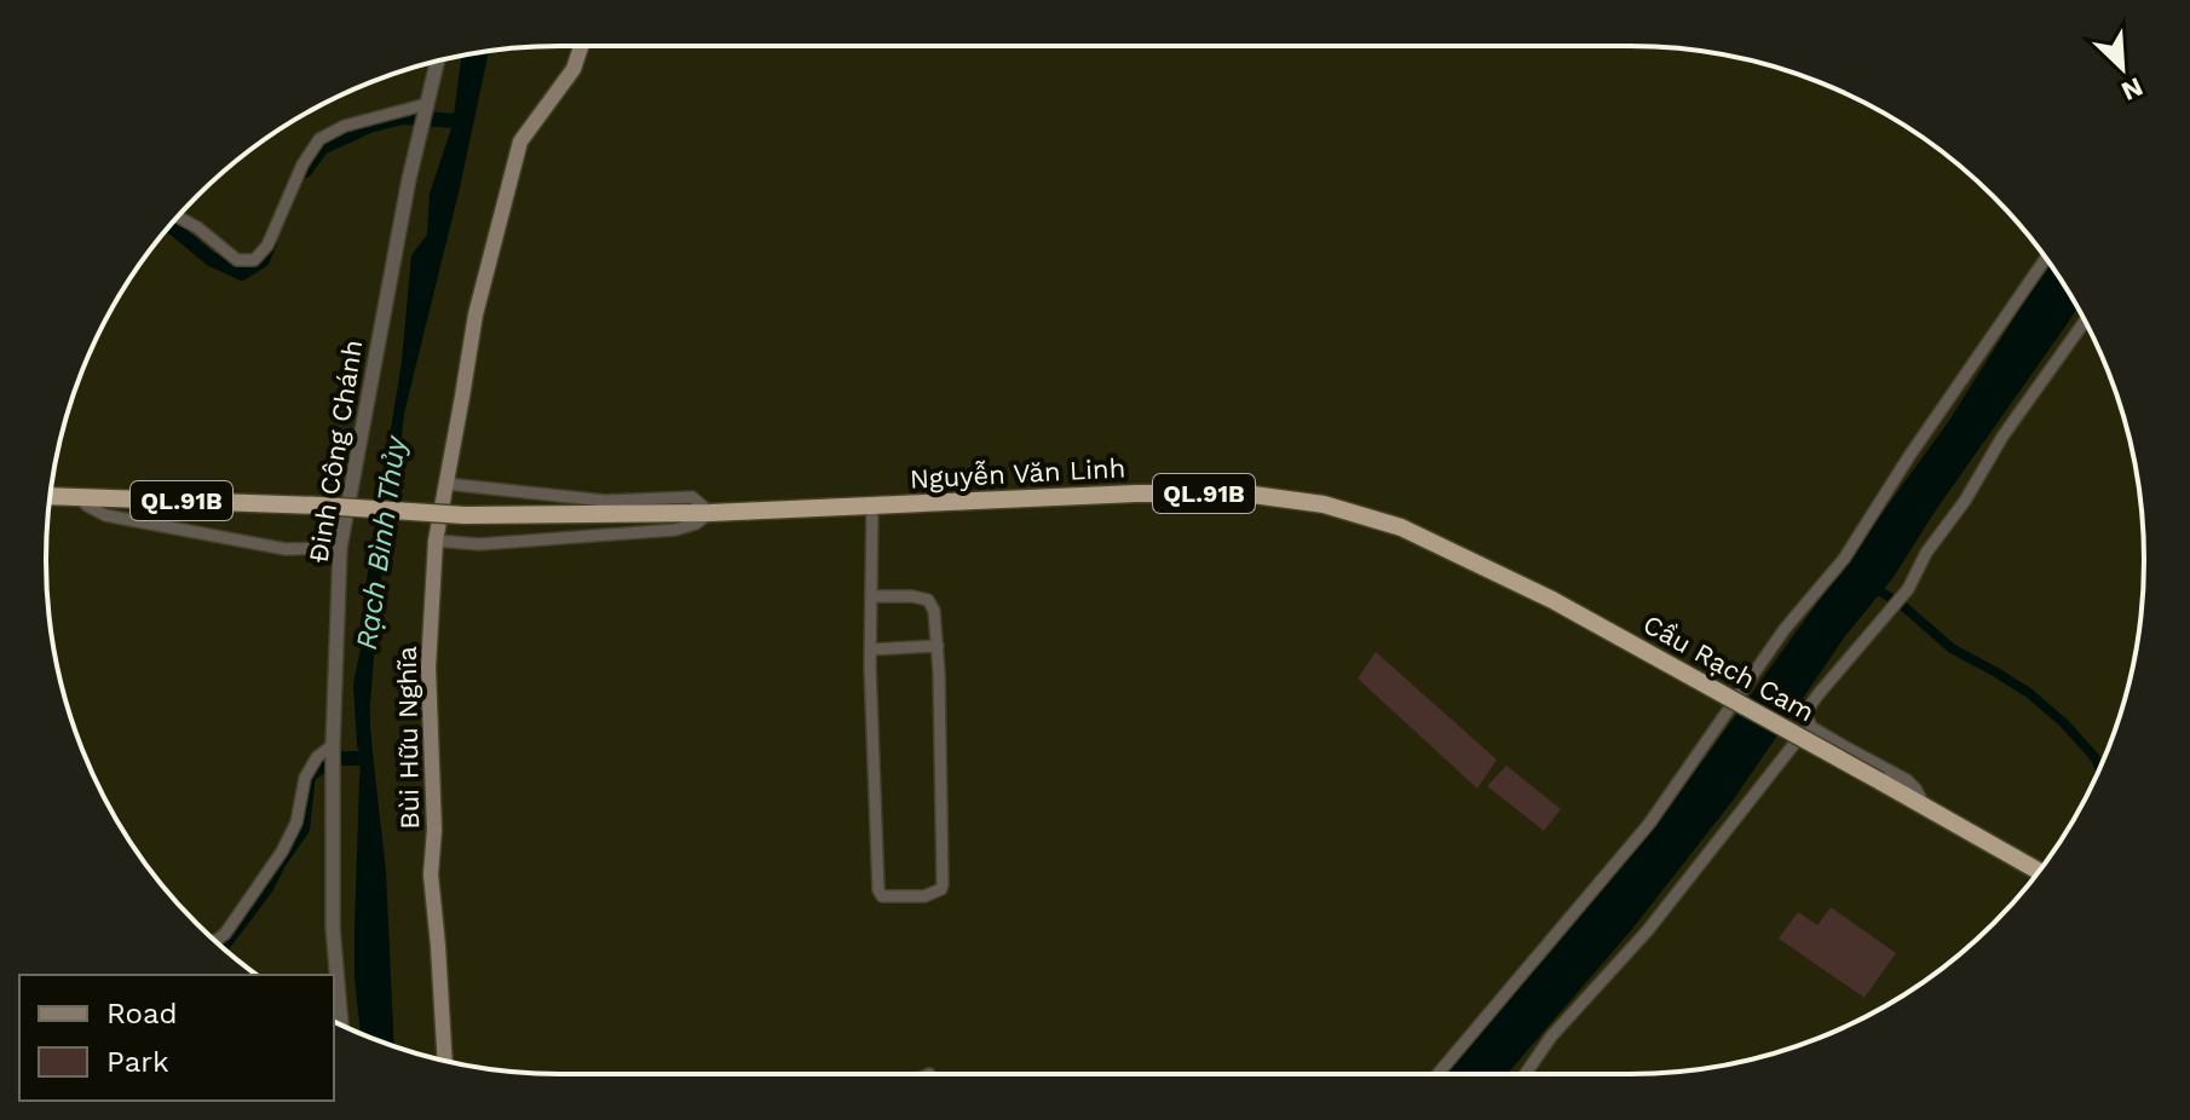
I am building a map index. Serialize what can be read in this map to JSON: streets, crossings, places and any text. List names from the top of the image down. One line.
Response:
{"streets":{"highway":["Nguyễn Văn Linh","QL.91B","Cầu Rạch Cam"],"main road":["Bùi Hữu Nghĩa"],"street":["Đinh Công Chánh"]},"crossings":[["Nguyễn Văn Linh","QL.91B"],["Nguyễn Văn Linh","Cầu Rạch Cam"],["QL.91B","Cầu Rạch Cam"]],"water":["Rạch Bình Thủy"],"legend":["Road","Park"],"north":"bottom right"}
